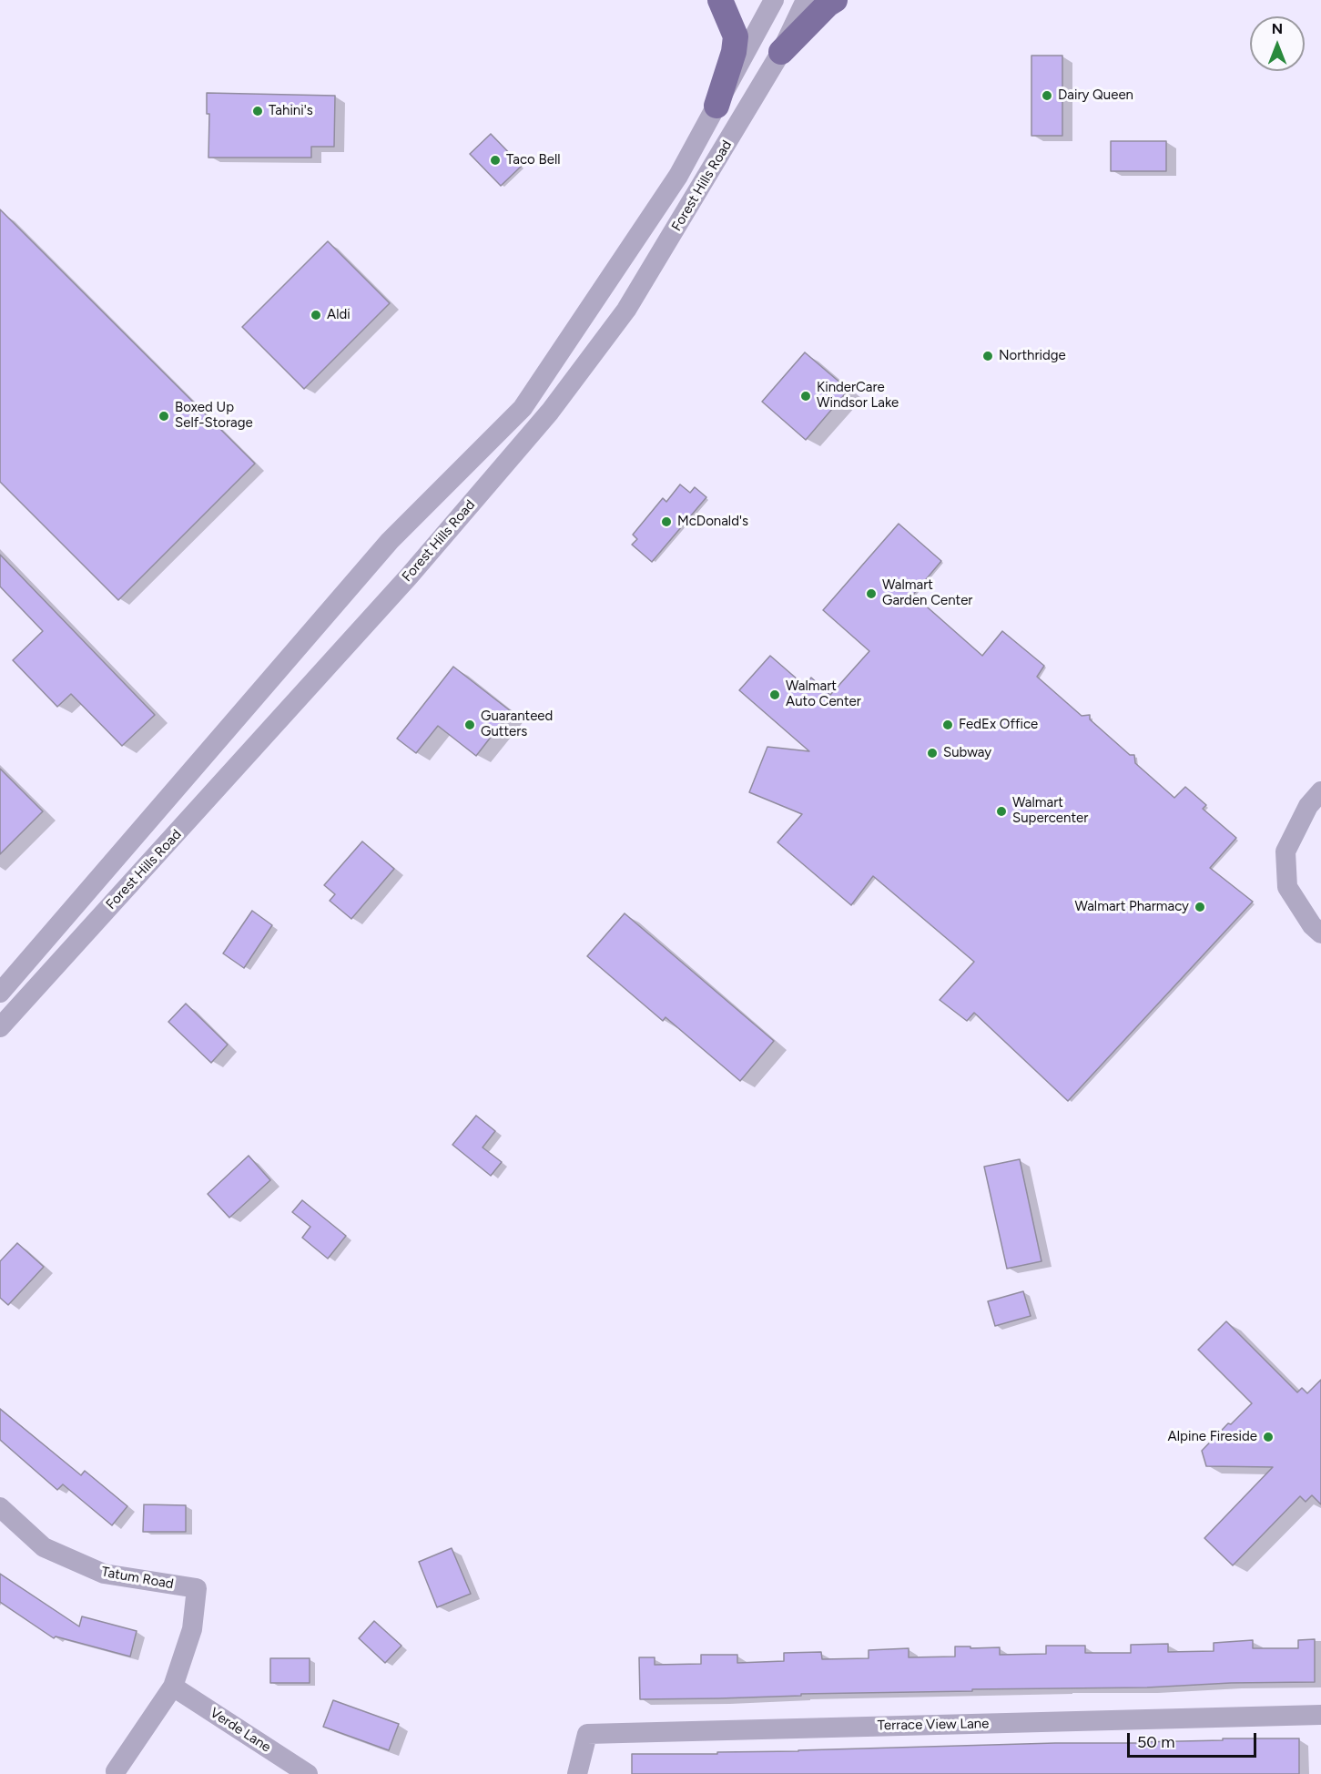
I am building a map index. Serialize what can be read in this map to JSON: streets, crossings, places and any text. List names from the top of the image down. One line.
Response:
{"streets":{"street":["Forest Hills Road","Tatum Road","Terrace View Lane","Verde Lane"]},"crossings":[["Tatum Road","Verde Lane"]],"places":["Dairy Queen","Tahini's","Taco Bell","Aldi","Northridge","KinderCare Windsor Lake","Boxed Up Self-Storage","McDonald's","Walmart Garden Center","Walmart Auto Center","Guaranteed Gutters","FedEx Office","Subway","Walmart Supercenter","Walmart Pharmacy","Alpine Fireside"],"scale_bar":"50 m","north":"top"}
